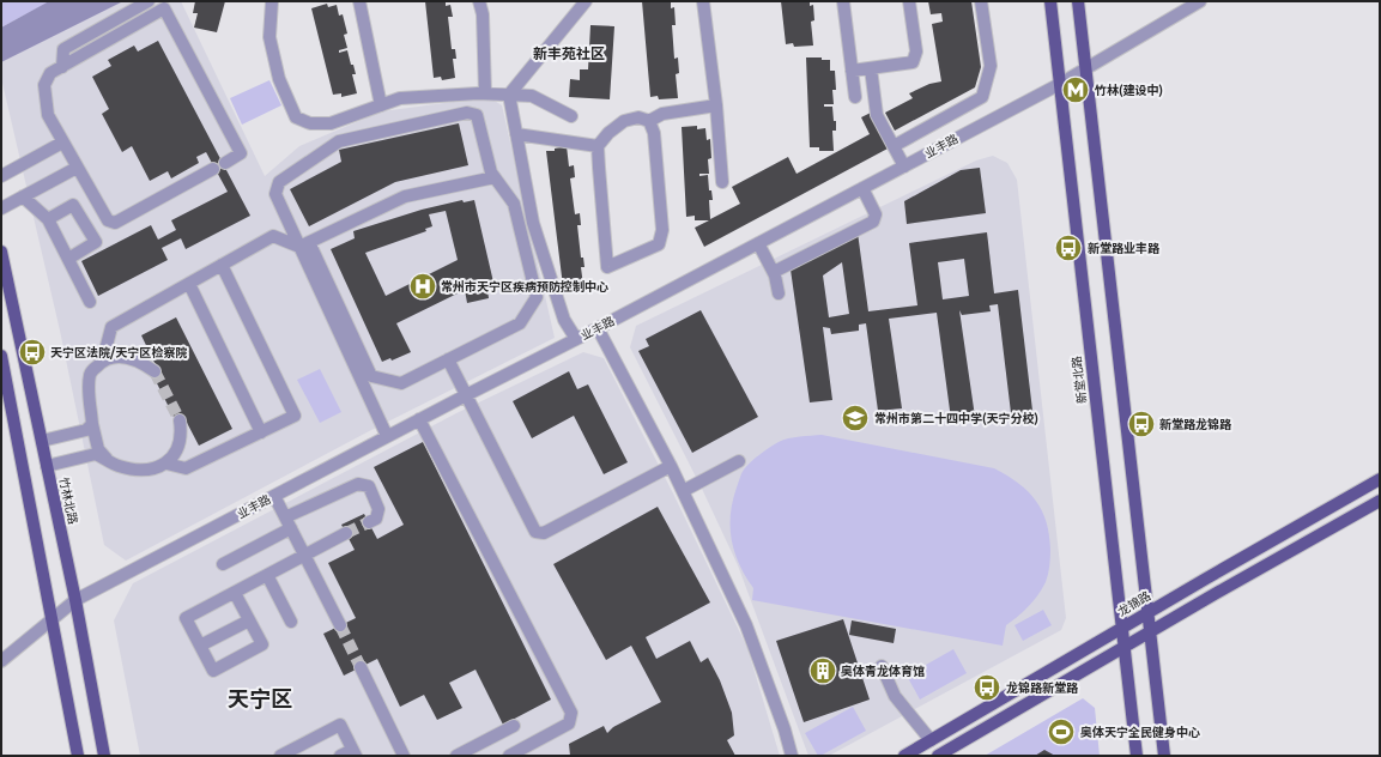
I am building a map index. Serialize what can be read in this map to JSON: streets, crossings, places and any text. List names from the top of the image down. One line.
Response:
{"streets":{"main road":["新堂北路","竹林北路","龙锦路"],"street":["业丰路"]},"crossings":[["业丰路","新堂北路"],["业丰路","竹林北路"],["新堂北路","龙锦路"]],"districts":["新丰苑社区","天宁区"],"places":{"metro station":["竹林(建设中)"],"bus stop":["新堂路业丰路","天宁区法院/天宁区检察院","新堂路龙锦路","龙锦路新堂路"],"hospital":["常州市天宁区疾病预防控制中心"],"school or university":["常州市第二十四中学(天宁分校)"],"building":["奥体青龙体育馆"],"sports":["奥体天宁全民健身中心"]}}
